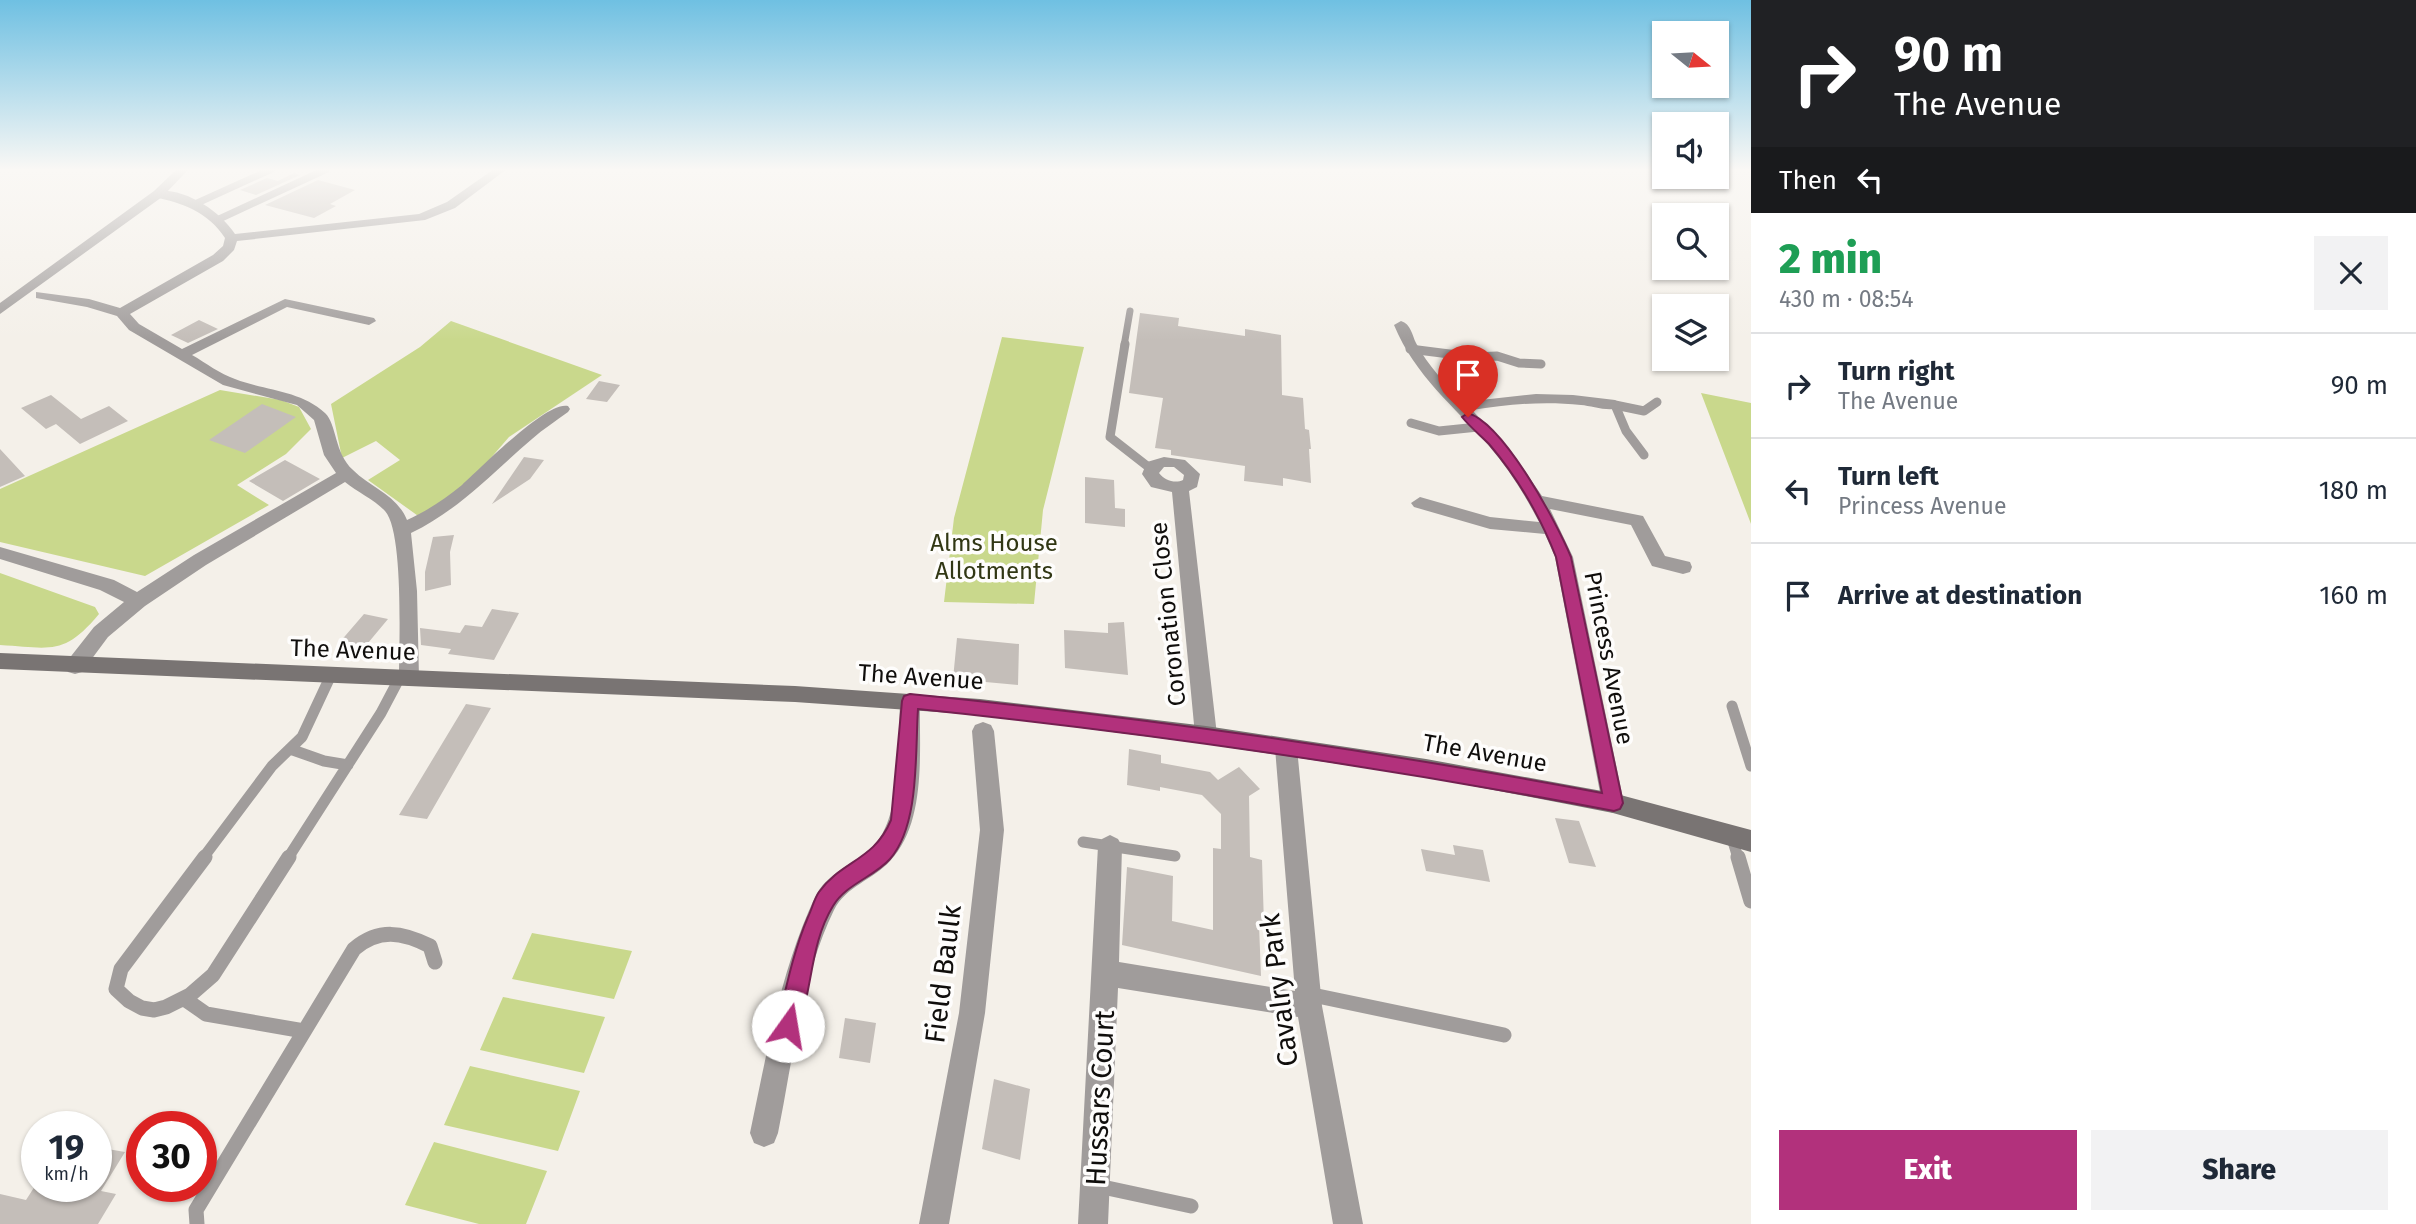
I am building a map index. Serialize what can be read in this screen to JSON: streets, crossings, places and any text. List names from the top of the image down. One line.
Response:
{"streets":{"main road":["The Avenue"],"street":["Coronation Close","Princess Avenue","Field Baulk","Cavalry Park","Hussars Court"]},"crossings":[["Coronation Close","The Avenue"],["The Avenue","Princess Avenue"],["The Avenue","Cavalry Park"],["Cavalry Park","Hussars Court"]],"parks":["Alms House Allotments"],"north":"right","page":{"turn":["90 m","The Avenue"],"then":"Then","heading":["2 min","430 m · 08:54"],"list":[{"name":"Turn right","note":"The Avenue","value":"90 m"},{"name":"Turn left","note":"Princess Avenue","value":"180 m"},{"name":"Arrive at destination","value":"160 m"}],"speed":"19 km/h","limit":"30","buttons":["Exit","Share"]}}
